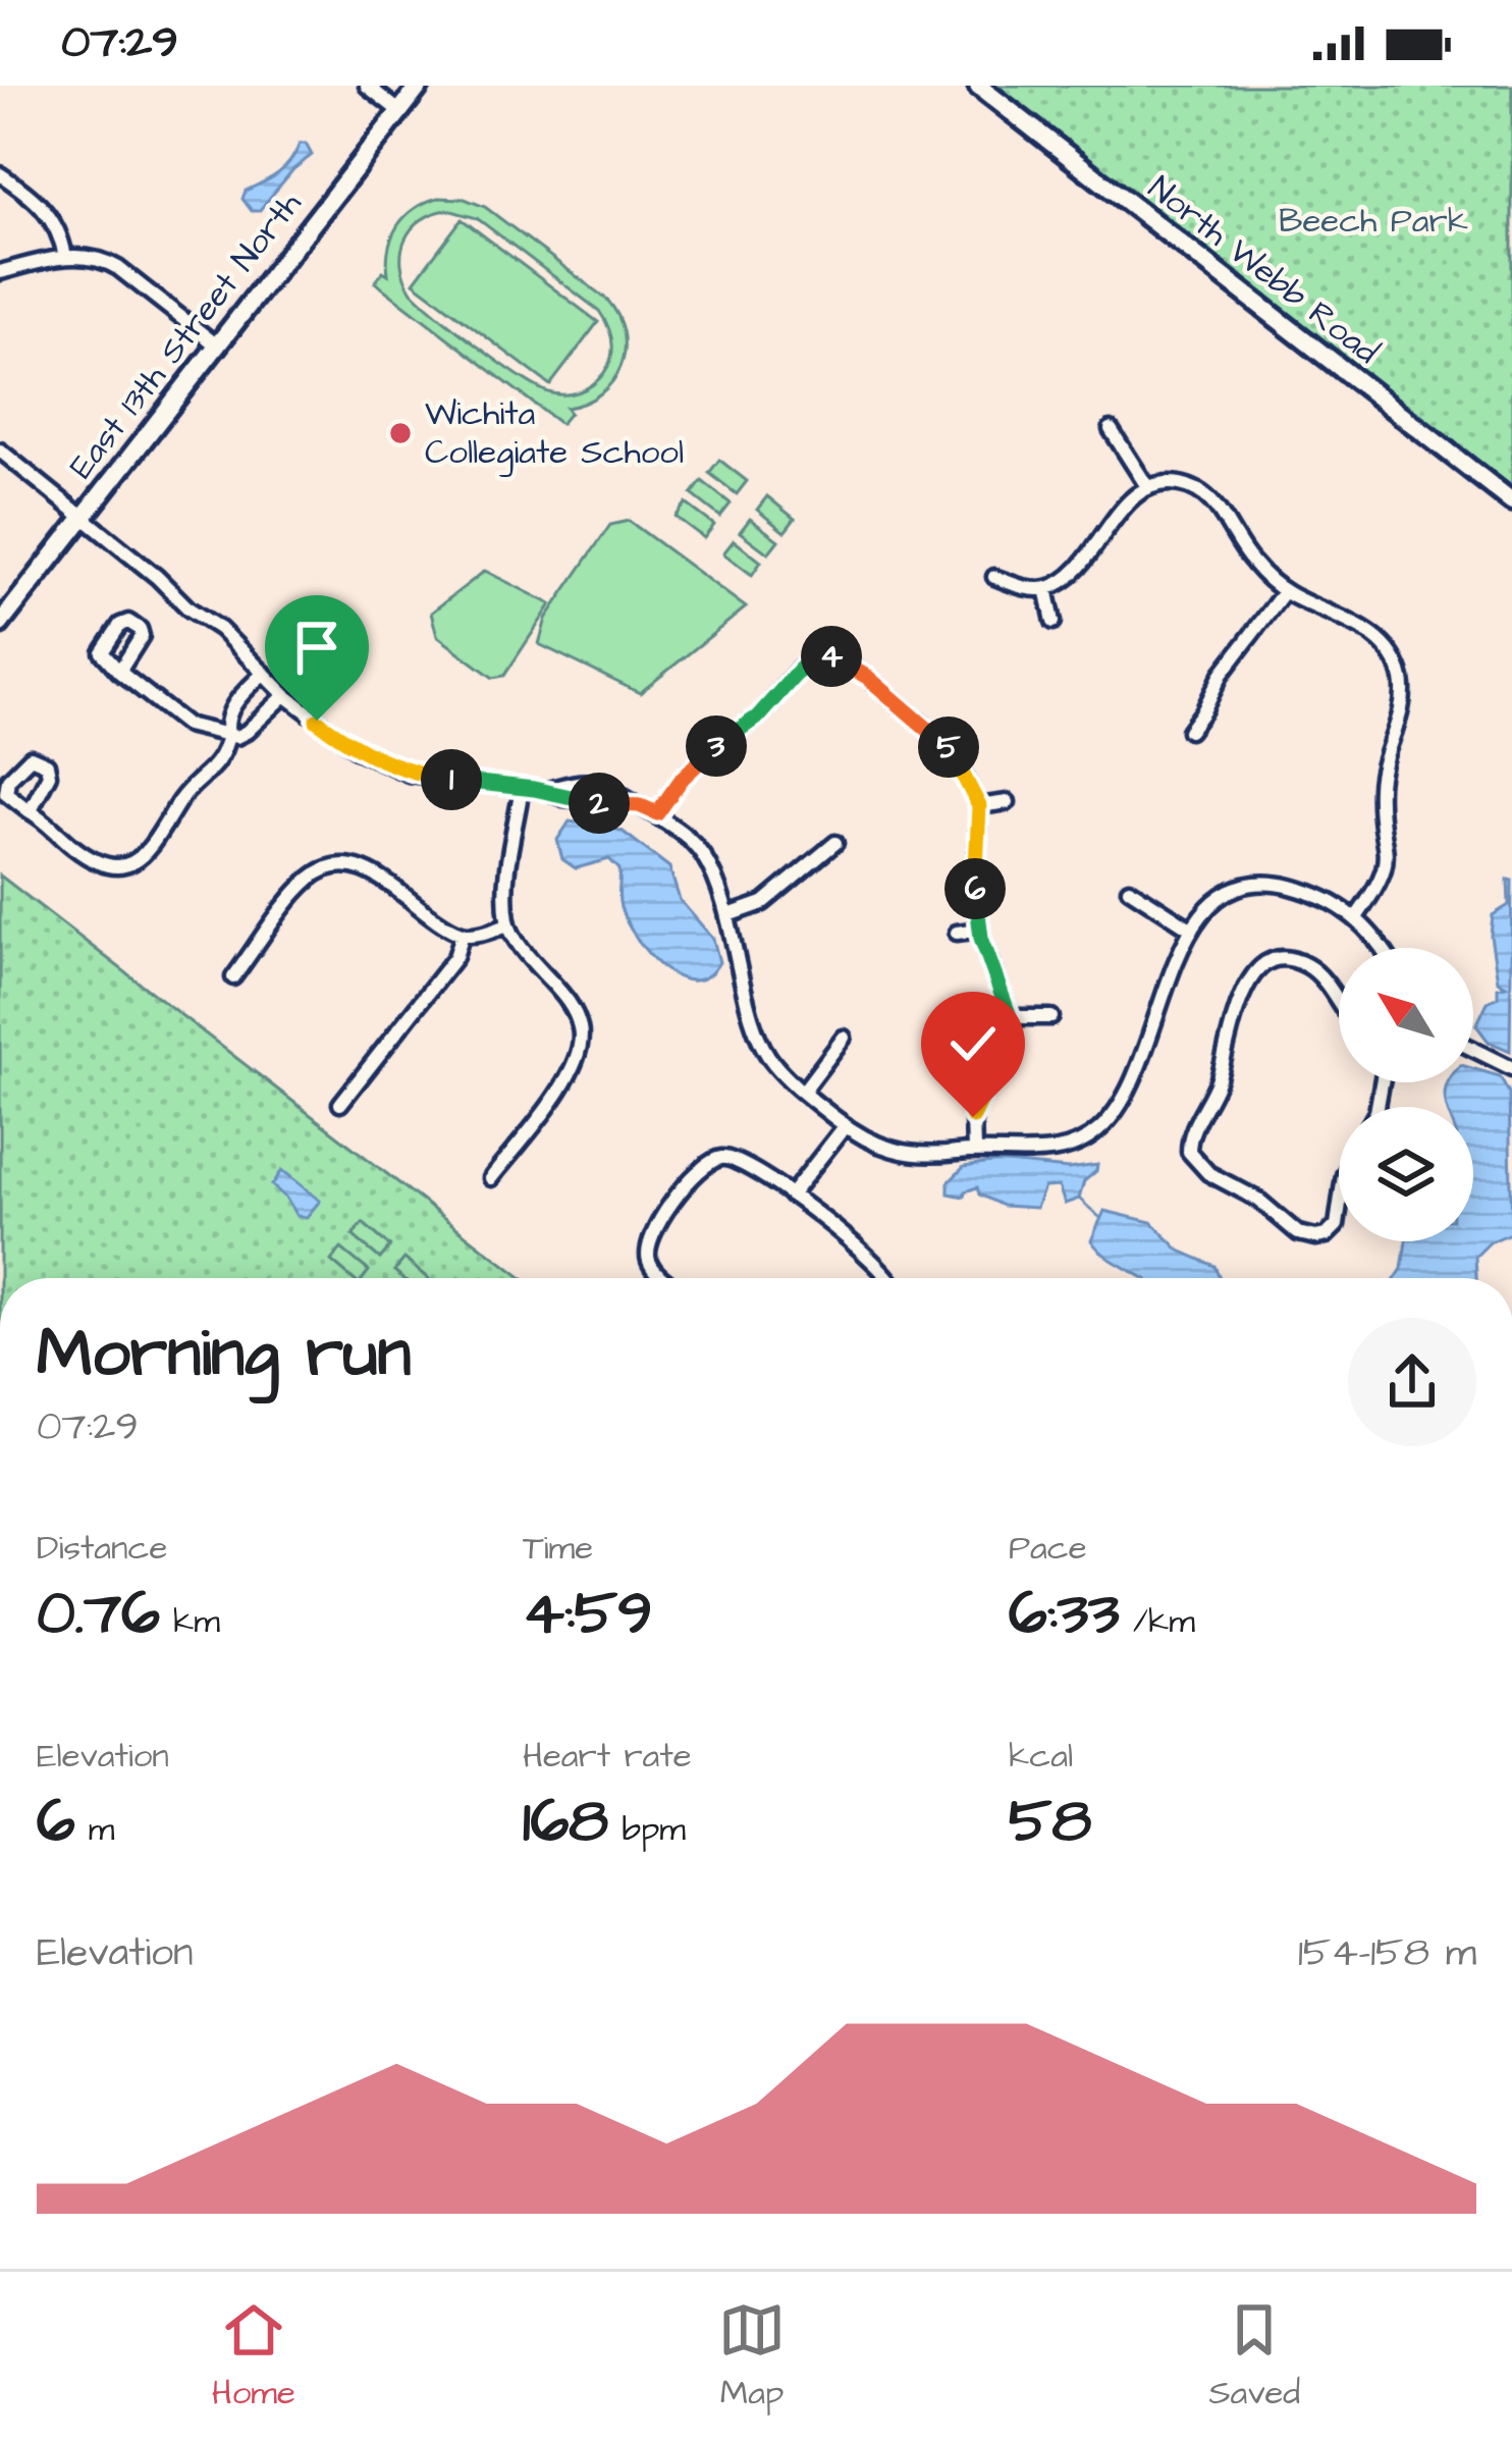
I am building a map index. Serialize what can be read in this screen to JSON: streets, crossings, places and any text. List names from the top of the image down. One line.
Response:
{"streets":{"main road":["North Webb Road","East 13th Street North"]},"parks":["Beech Park"],"places":["Wichita Collegiate School"],"north":"top left","page":{"status":"07:29","pins":["4","3","5","1","2","6"],"heading":["Morning run","07:29"],"stats":[["Distance","0.76 km"],["Time","4:59"],["Pace","6:33 /km"],["Elevation","6 m"],["Heart rate","168 bpm"],["kcal","58"]],"chart":["Elevation","154–158 m"],"tabs":["Home","Map","Saved"]}}
